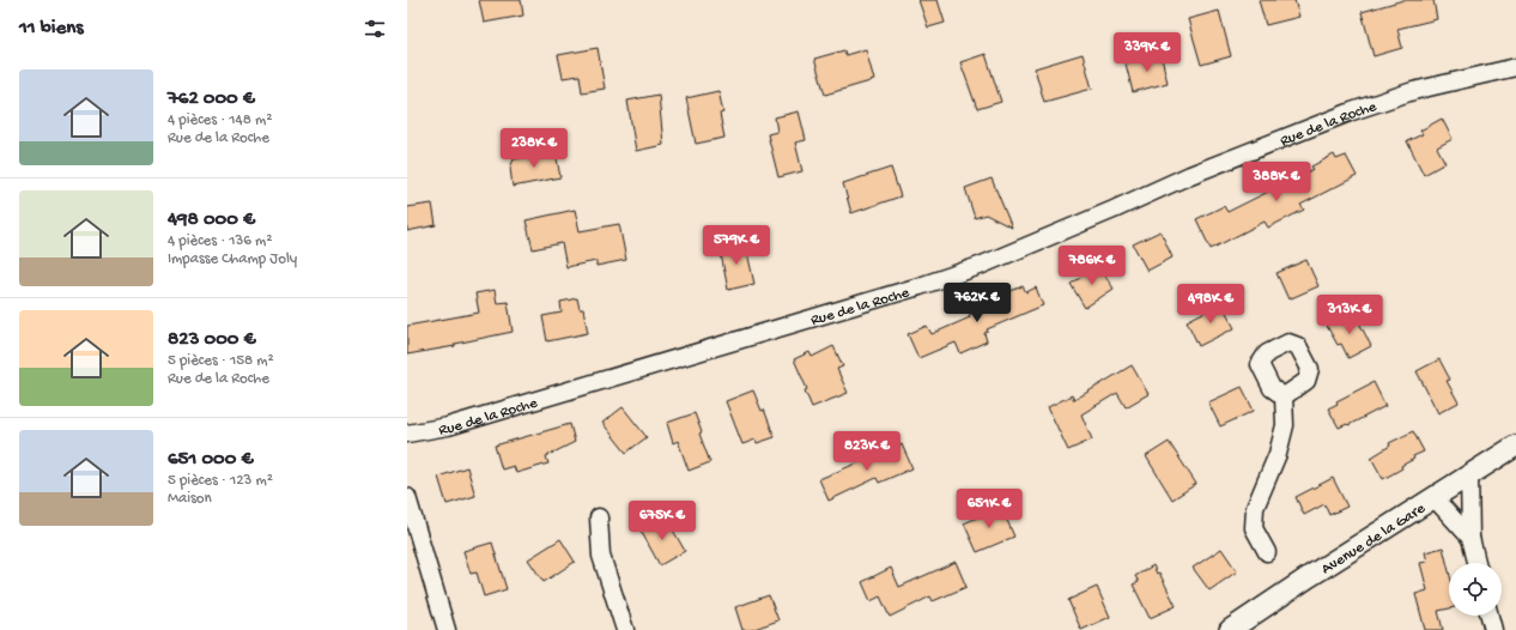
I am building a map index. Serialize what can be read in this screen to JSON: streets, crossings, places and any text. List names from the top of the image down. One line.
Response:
{"streets":{"street":["Rue de la Roche","Avenue de la Gare"]},"page":{"heading":"11 biens","price":["339K €","238K €","388K €","579K €","786K €","762K €","498K €","313K €","823K €","651K €","675K €"],"list":[{"name":"762 000 €","note":"4 pièces · 148 m² · Rue de la Roche"},{"name":"498 000 €","note":"4 pièces · 136 m² · Impasse Champ Joly"},{"name":"823 000 €","note":"5 pièces · 158 m² · Rue de la Roche"},{"name":"651 000 €","note":"5 pièces · 123 m² · Maison"}]}}
